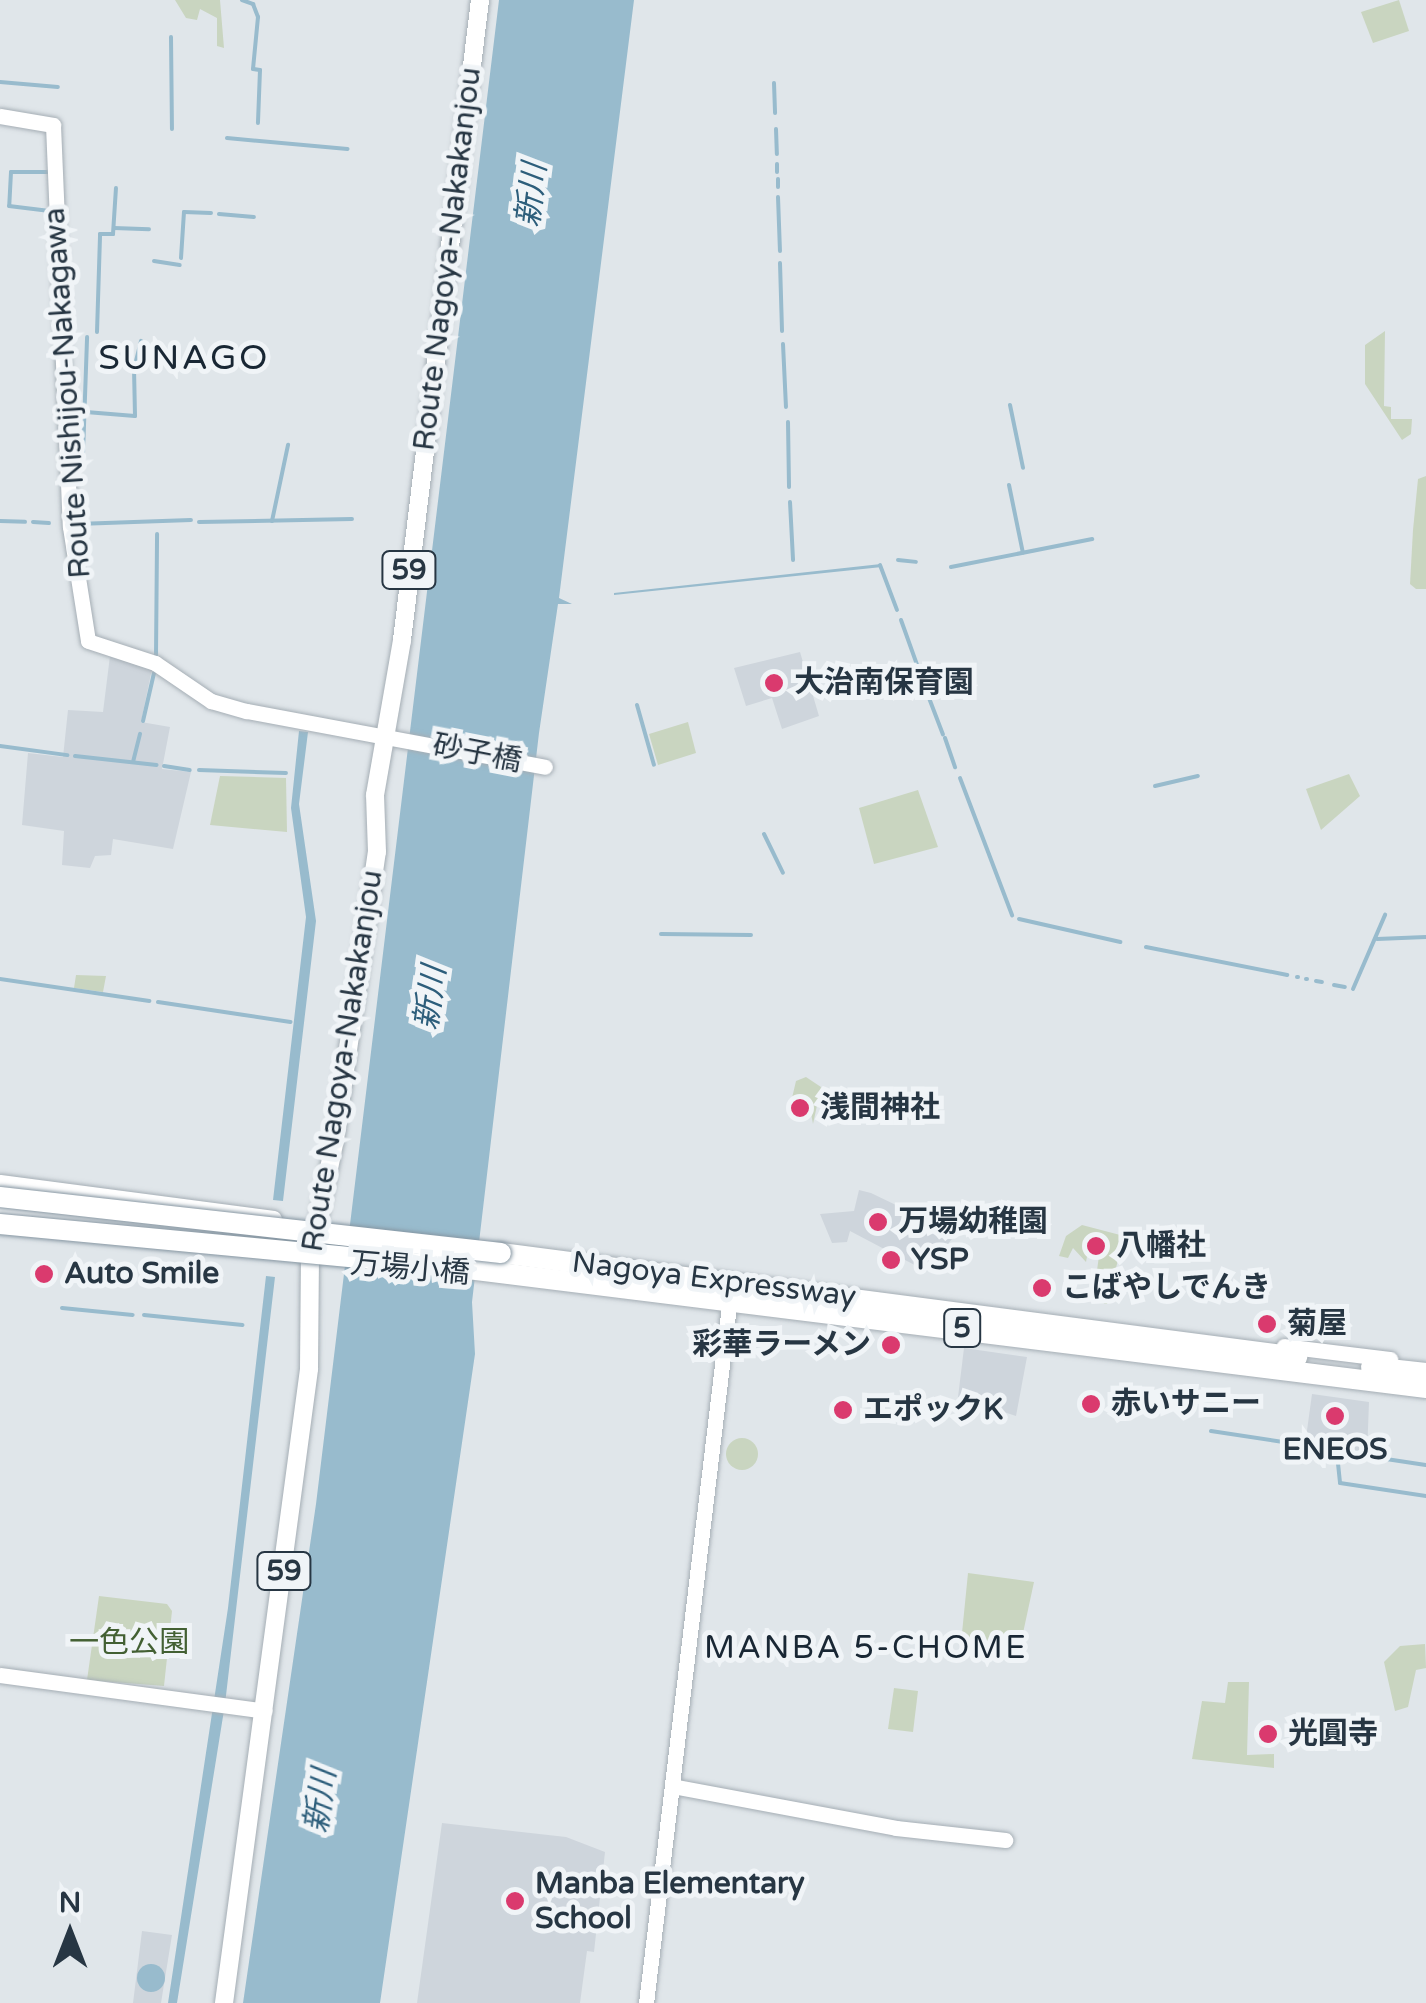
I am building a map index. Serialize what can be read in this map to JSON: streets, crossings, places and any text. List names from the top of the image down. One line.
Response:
{"streets":{"highway":["Nagoya Expressway","5"],"main road":["Route Nagoya-Nakakanjou","Route Nishijou-Nakagawa","59","砂子橋","万場小橋"]},"crossings":[["Route Nagoya-Nakakanjou","Route Nishijou-Nakagawa"],["Route Nagoya-Nakakanjou","砂子橋"],["Route Nagoya-Nakakanjou","万場小橋"],["Route Nishijou-Nakagawa","砂子橋"],["万場小橋","Nagoya Expressway"]],"districts":["SUNAGO","MANBA 5-CHOME"],"water":["新川"],"parks":["一色公園"],"places":["大治南保育園","浅間神社","万場幼稚園","八幡社","YSP","Auto Smile","こばやしでんき","菊屋","彩華ラーメン","赤いサニー","エポックK","ENEOS","光圓寺","Manba Elementary School"],"north":"top"}
